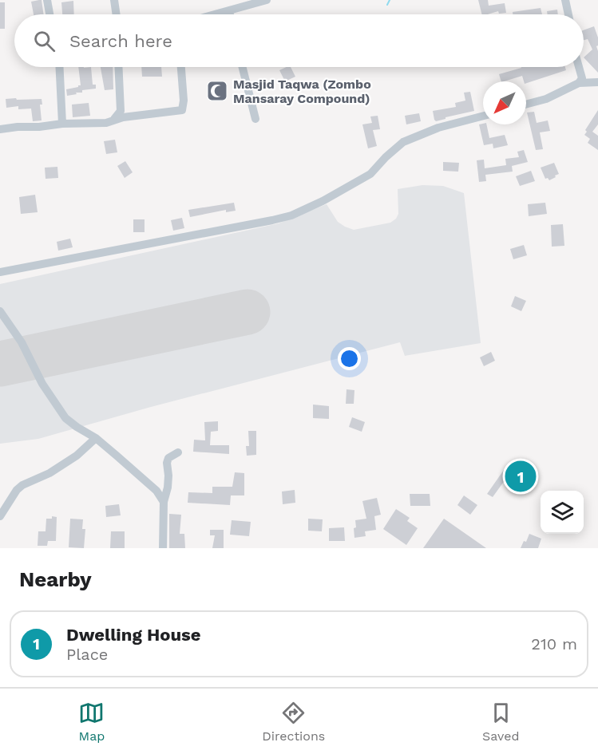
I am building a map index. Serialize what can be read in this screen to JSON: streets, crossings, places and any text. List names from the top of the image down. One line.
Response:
{"places":{"mosque":["Masjid Taqwa (Zombo Mansaray Compound)"]},"north":"bottom left","page":{"search":"Search here","pins":"1","heading":"Nearby","list":[{"mark":"1","name":"Dwelling House","note":"Place","value":"210 m"}],"nav":["Map","Directions","Saved"]}}
